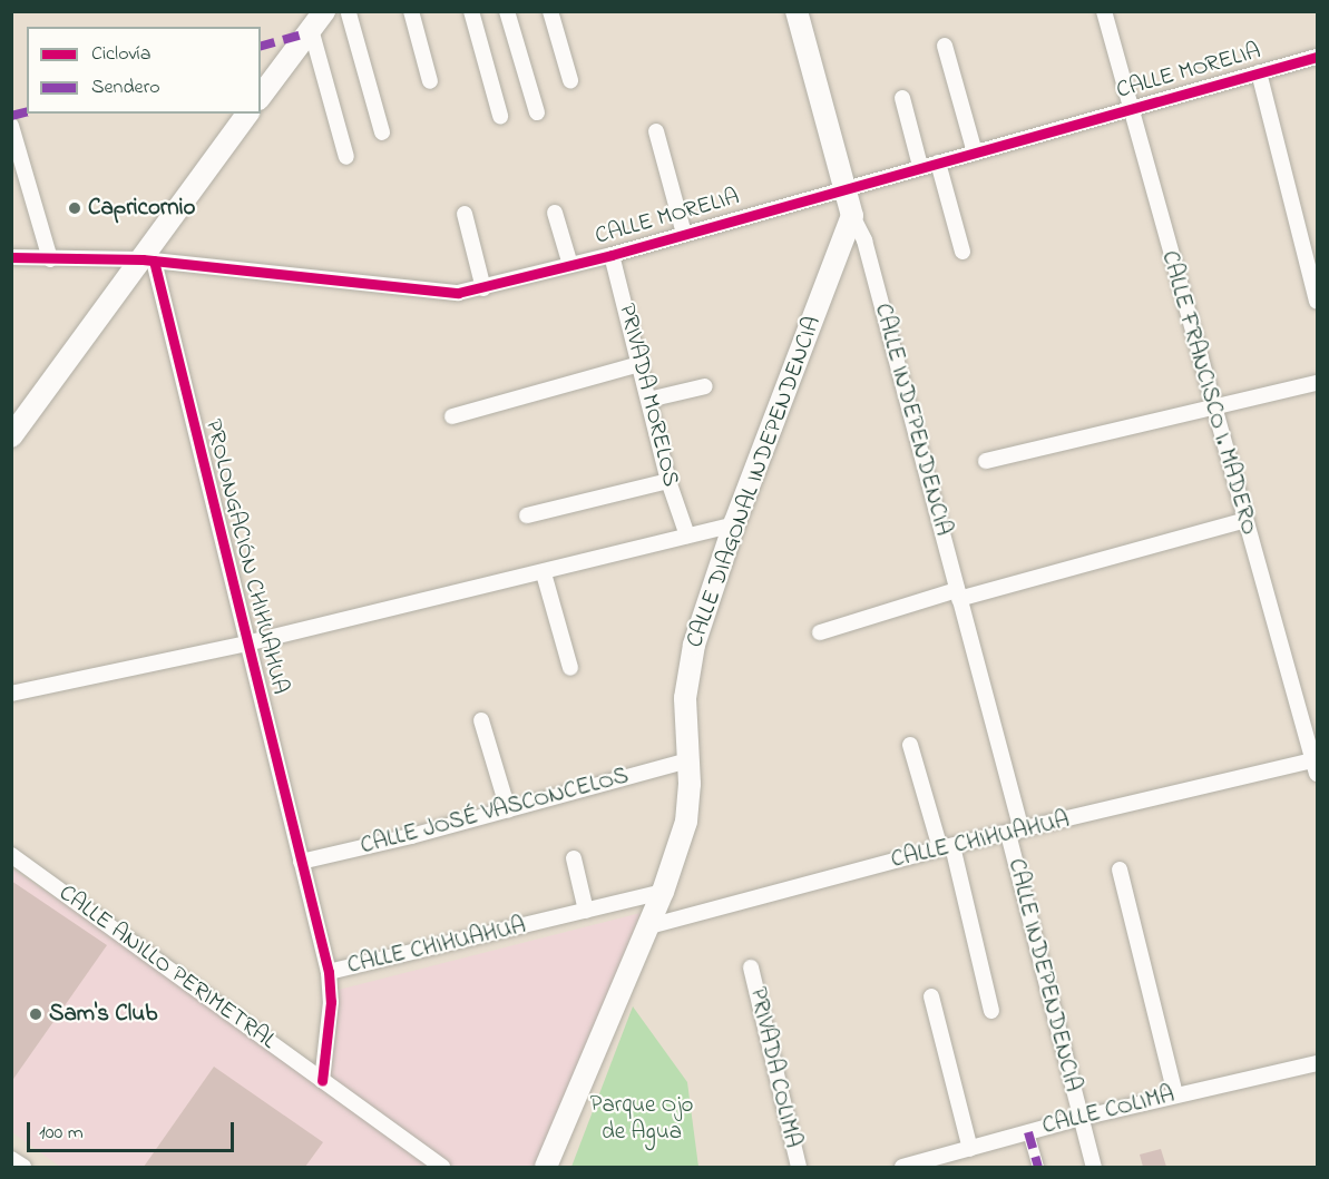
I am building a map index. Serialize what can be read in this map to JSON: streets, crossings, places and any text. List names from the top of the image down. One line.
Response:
{"streets":{"main road":["CALLE INDEPENDENCIA","CALLE DIAGONAL INDEPENDENCIA"],"street":["CALLE MORELIA","CALLE FRANCISCO I. MADERO","PRIVADA MORELOS","PROLONGACIÓN CHIHUAHUA","CALLE JOSÉ VASCONCELOS","CALLE CHIHUAHUA","CALLE ANILLO PERIMETRAL","PRIVADA COLIMA","CALLE COLIMA"]},"crossings":[["CALLE MORELIA","CALLE FRANCISCO I. MADERO"],["CALLE MORELIA","PRIVADA MORELOS"],["CALLE MORELIA","CALLE INDEPENDENCIA"],["CALLE MORELIA","PROLONGACIÓN CHIHUAHUA"],["CALLE FRANCISCO I. MADERO","CALLE CHIHUAHUA"],["CALLE INDEPENDENCIA","CALLE DIAGONAL INDEPENDENCIA"],["CALLE INDEPENDENCIA","CALLE CHIHUAHUA"],["CALLE INDEPENDENCIA","CALLE COLIMA"],["CALLE DIAGONAL INDEPENDENCIA","CALLE JOSÉ VASCONCELOS"],["CALLE DIAGONAL INDEPENDENCIA","CALLE CHIHUAHUA"],["PROLONGACIÓN CHIHUAHUA","CALLE JOSÉ VASCONCELOS"]],"parks":["Parque Ojo de Agua"],"places":["Capricornio","Sam's Club"],"legend":["Ciclovía","Sendero"],"scale_bar":"100 m"}
